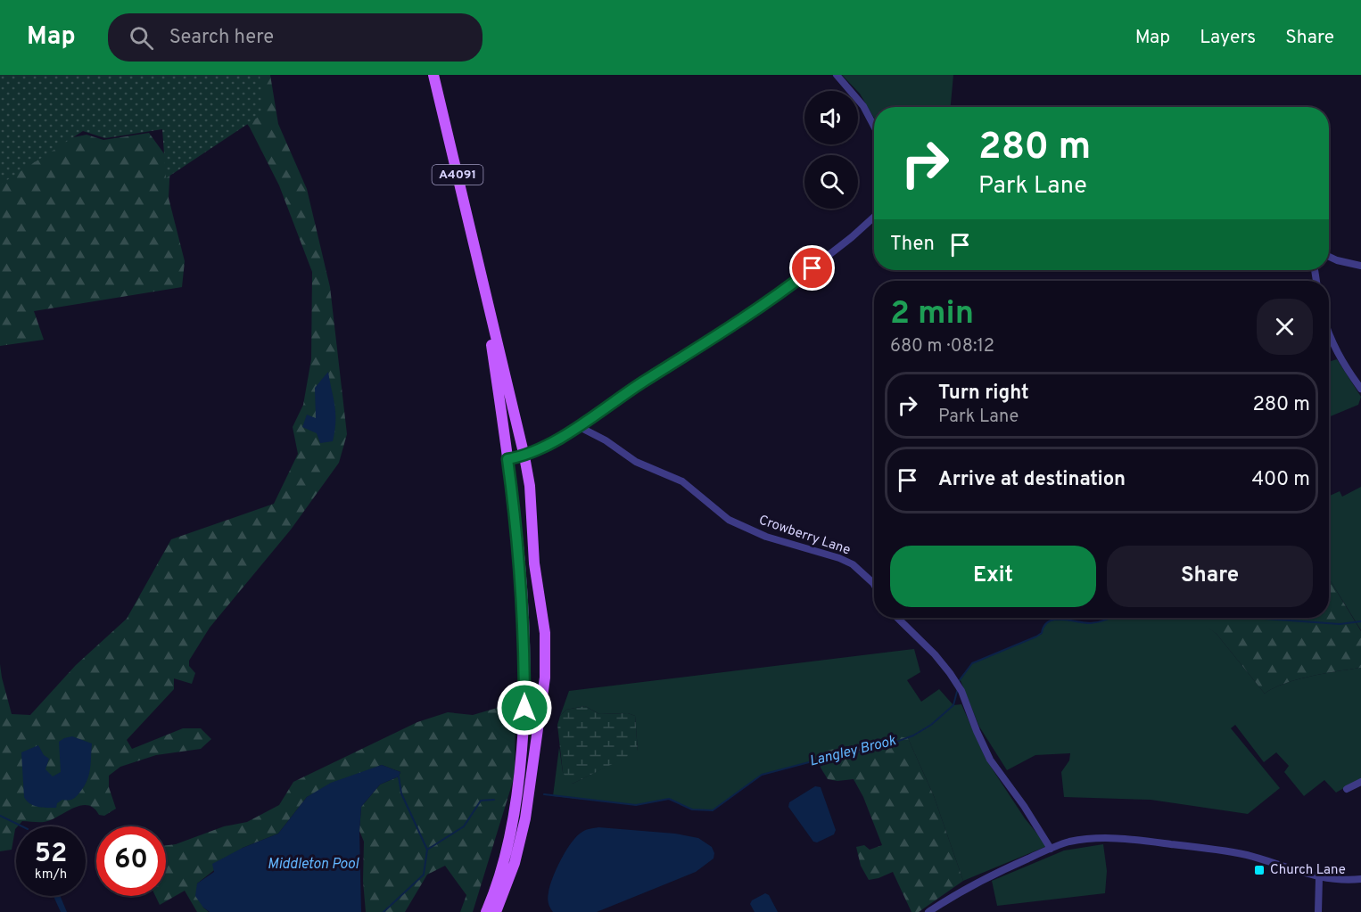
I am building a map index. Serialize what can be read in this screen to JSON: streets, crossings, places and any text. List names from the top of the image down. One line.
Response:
{"streets":{"main road":["A4091"],"street":["Crowberry Lane"]},"water":["Langley Brook","Middleton Pool"],"places":{"transit":["Church Lane"]},"page":{"header":"Map","search":"Search here","nav":["Map","Layers","Share"],"turn":["280 m","Park Lane"],"then":"Then","heading":["2 min","680 m · 08:12"],"list":[{"name":"Turn right","note":"Park Lane","value":"280 m"},{"name":"Arrive at destination","value":"400 m"}],"buttons":["Exit","Share"],"speed":"52 km/h","limit":"60"}}
